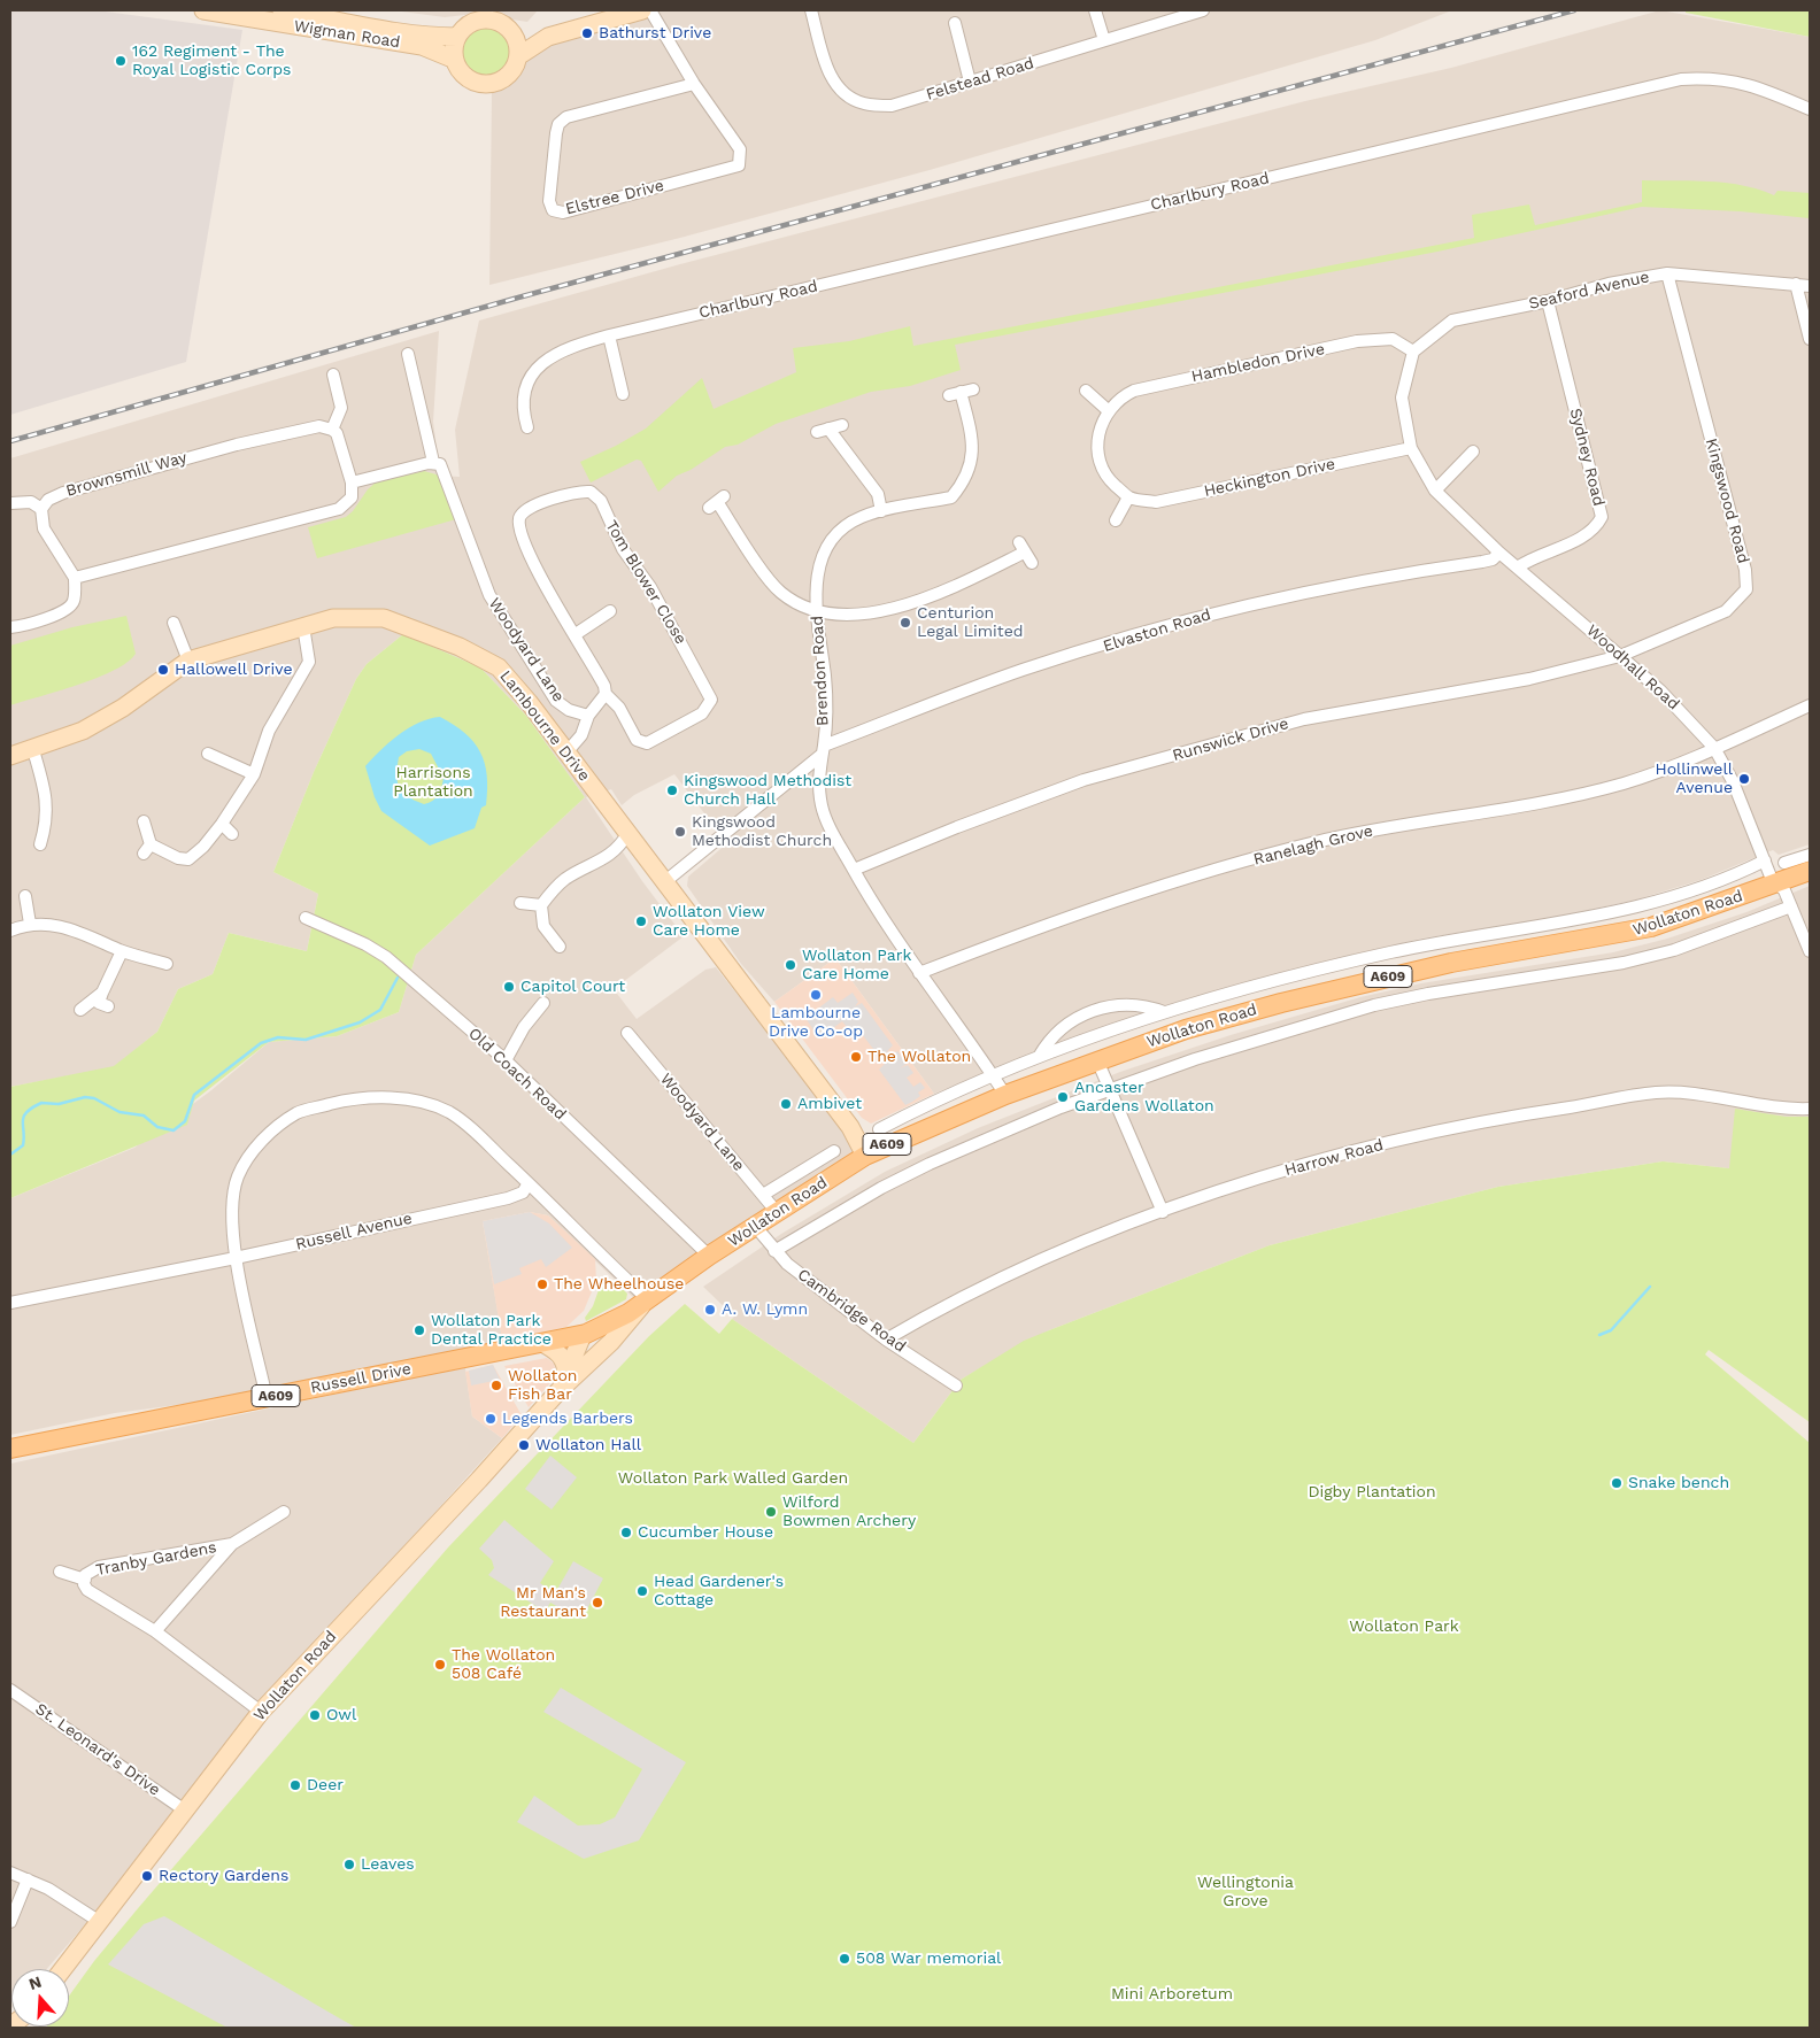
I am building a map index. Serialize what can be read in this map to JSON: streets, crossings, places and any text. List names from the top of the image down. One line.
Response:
{"streets":{"main road":["Wollaton Road","A609","Russell Drive"],"street":["Wigman Road","Felstead Road","Charlbury Road","Elstree Drive","Seaford Avenue","Hambledon Drive","Sydney Road","Brownsmill Way","Heckington Drive","Kingswood Road","Tom Blower Close","Elvaston Road","Woodyard Lane","Woodhall Road","Brendon Road","Lambourne Drive","Runswick Drive","Ranelagh Grove","Old Coach Road","Harrow Road","Russell Avenue","Cambridge Road","Tranby Gardens","St. Leonard's Drive"]},"crossings":[["Seaford Avenue","Hambledon Drive"],["Seaford Avenue","Sydney Road"],["Seaford Avenue","Kingswood Road"],["Seaford Avenue","Woodhall Road"],["Hambledon Drive","Woodhall Road"],["Sydney Road","Woodhall Road"],["Heckington Drive","Woodhall Road"],["Kingswood Road","Woodhall Road"],["Kingswood Road","Runswick Drive"],["Elvaston Road","Woodhall Road"],["Elvaston Road","Brendon Road"],["Elvaston Road","Lambourne Drive"],["Woodyard Lane","Wollaton Road"],["Woodhall Road","Runswick Drive"],["Woodhall Road","Ranelagh Grove"],["Woodhall Road","Wollaton Road"],["Brendon Road","Runswick Drive"],["Brendon Road","Ranelagh Grove"],["Brendon Road","Wollaton Road"],["Lambourne Drive","Wollaton Road"],["Wollaton Road","Old Coach Road"],["Wollaton Road","Cambridge Road"],["Wollaton Road","Russell Drive"],["Wollaton Road","Tranby Gardens"],["Wollaton Road","St. Leonard's Drive"],["Harrow Road","Cambridge Road"]],"parks":["Harrisons Plantation","Wollaton Park Walled Garden","Digby Plantation","Wollaton Park","Wellingtonia Grove","Mini Arboretum"],"places":["Bathurst Drive","162 Regiment - The Royal Logistic Corps","Centurion Legal Limited","Hallowell Drive","Hollinwell Avenue","Kingswood Methodist Church Hall","Kingswood Methodist Church","Wollaton View Care Home","Wollaton Park Care Home","Capitol Court","Lambourne Drive Co-op","The Wollaton","Ancaster Gardens Wollaton","Ambivet","The Wheelhouse","A. W. Lymn","Wollaton Park Dental Practice","Wollaton Fish Bar","Legends Barbers","Wollaton Hall","Snake bench","Wilford Bowmen Archery","Cucumber House","Head Gardener's Cottage","Mr Man's Restaurant","The Wollaton 508 Café","Owl","Deer","Leaves","Rectory Gardens","508 War memorial"],"north":"top"}
